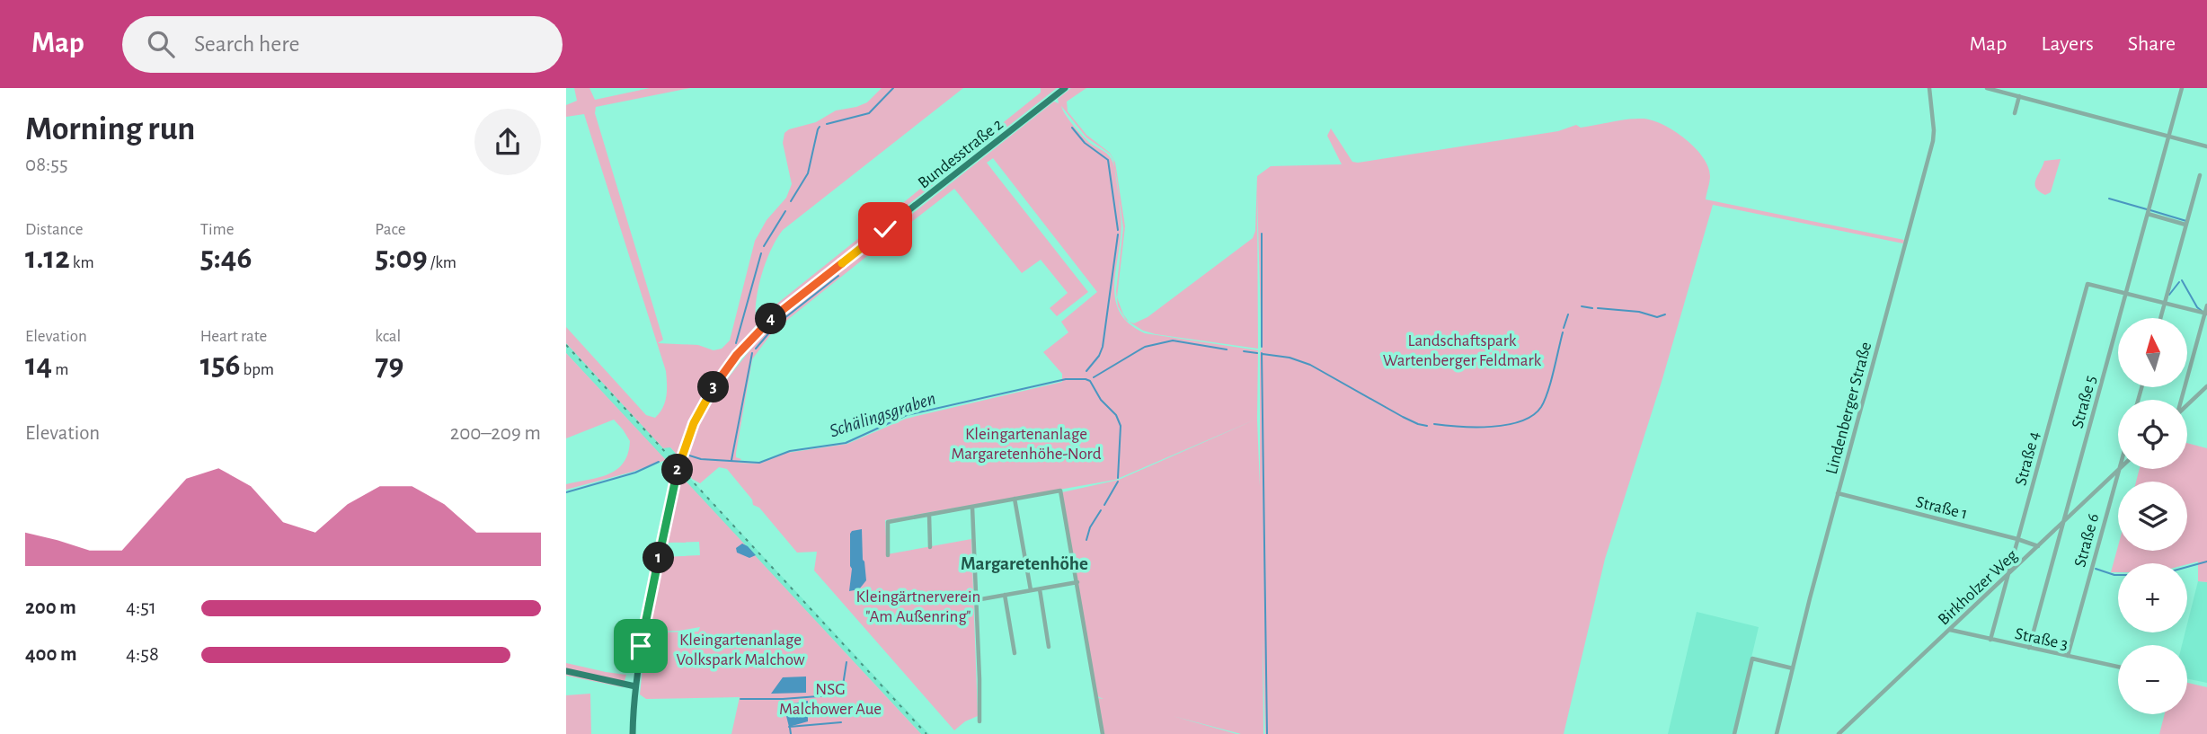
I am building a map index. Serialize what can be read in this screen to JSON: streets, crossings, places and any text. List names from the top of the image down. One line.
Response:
{"streets":{"main road":["Bundesstraße 2"],"street":["Straße 5","Lindenberger Straße","Straße 4","Straße 1","Straße 6","Birkholzer Weg","Straße 3"]},"crossings":[["Straße 5","Straße 4"],["Straße 5","Birkholzer Weg"],["Straße 5","Straße 3"],["Lindenberger Straße","Straße 1"],["Straße 4","Straße 1"],["Straße 4","Birkholzer Weg"],["Straße 4","Straße 3"],["Straße 1","Birkholzer Weg"],["Straße 6","Birkholzer Weg"],["Straße 6","Straße 3"],["Birkholzer Weg","Straße 3"]],"districts":["Margaretenhöhe"],"water":["Schälingsgraben"],"parks":["Landschaftspark Wartenberger Feldmark","Kleingartenanlage Margaretenhöhe-Nord","Kleingärtnerverein \"Am Außenring\"","Kleingartenanlage Volkspark Malchow","NSG Malchower Aue"],"north":"top","page":{"header":"Map","search":"Search here","nav":["Map","Layers","Share"],"heading":["Morning run","08:55"],"stats":[["Distance","1.12 km"],["Time","5:46"],["Pace","5:09 /km"],["Elevation","14 m"],["Heart rate","156 bpm"],["kcal","79"]],"pins":["4","3","2","1"],"map_buttons":["+","−"],"chart":["Elevation","200–209 m"],"list":[{"name":"200 m","note":"4:51"},{"name":"400 m","note":"4:58"}]}}
